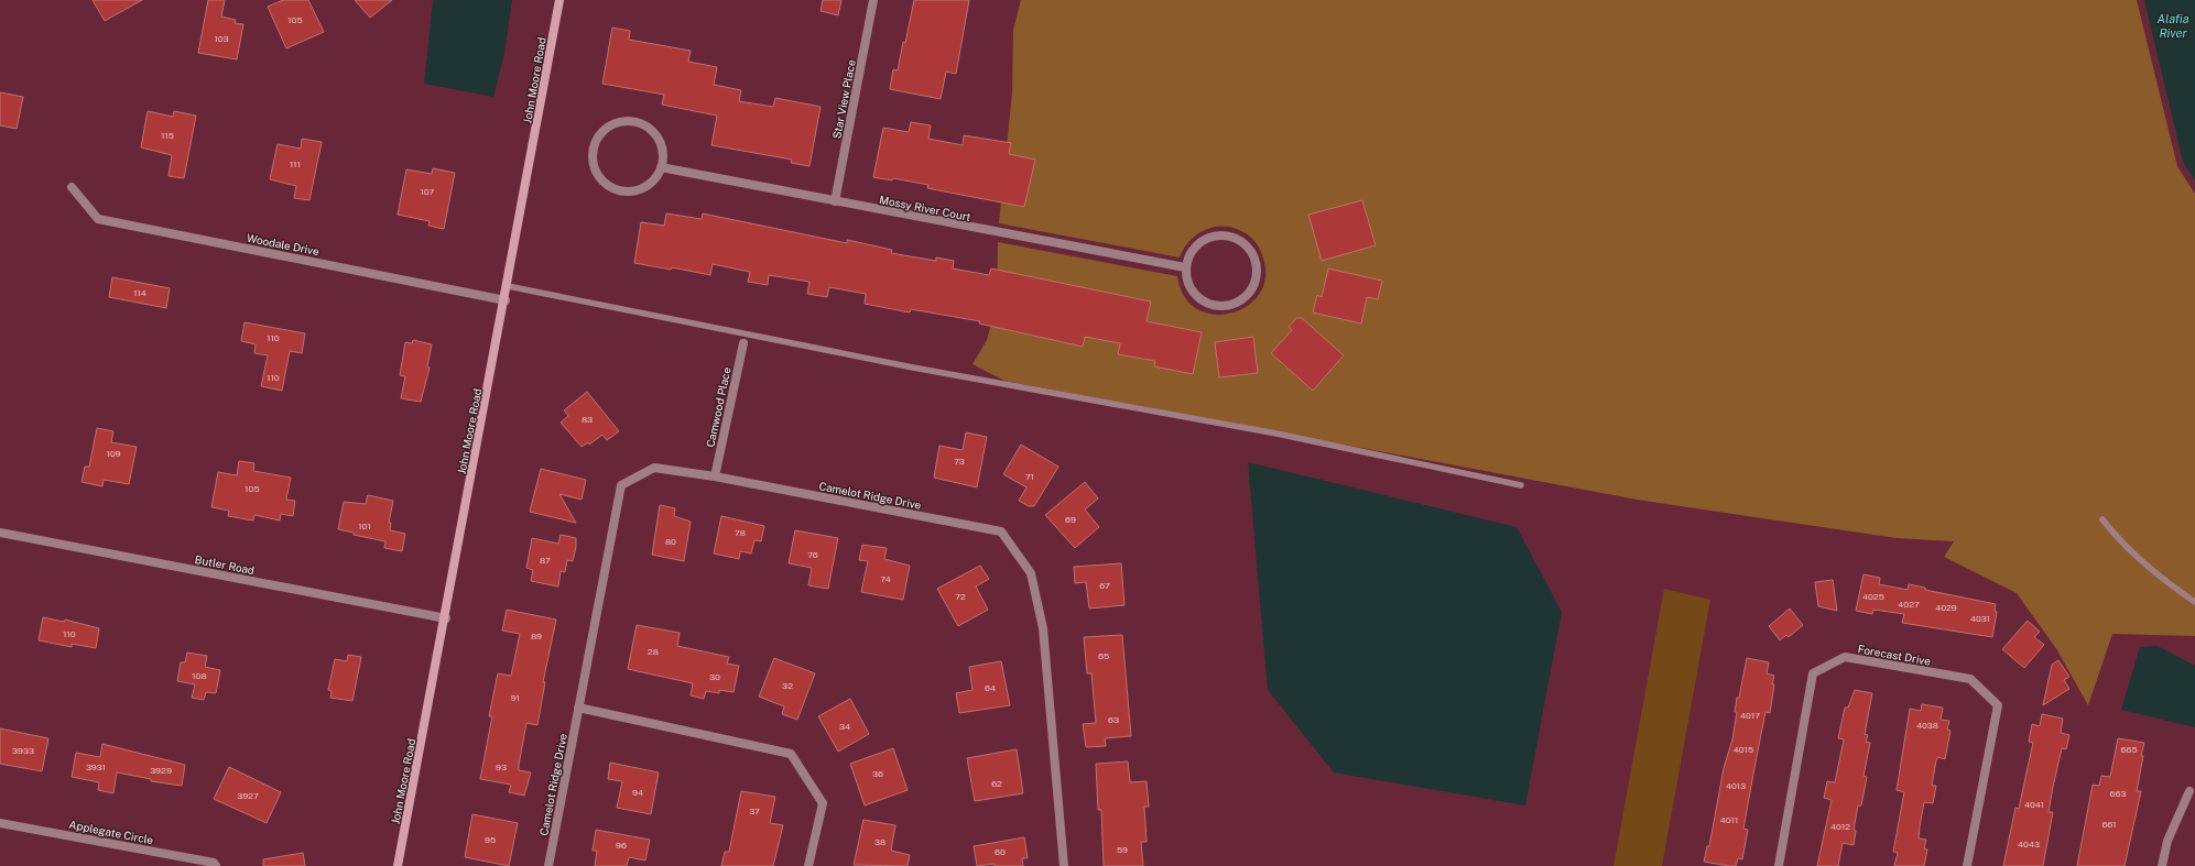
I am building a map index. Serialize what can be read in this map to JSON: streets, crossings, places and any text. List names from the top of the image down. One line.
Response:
{"streets":{"street":["John Moore Road","Star View Place","Mossy River Court","Woodale Drive","Camwood Place","Camelot Ridge Drive","Butler Road","Forecast Drive","Applegate Circle"]},"crossings":[["John Moore Road","Woodale Drive"],["John Moore Road","Butler Road"],["Star View Place","Mossy River Court"],["Camwood Place","Camelot Ridge Drive"]],"water":["Alafia River"],"house_numbers":["105","103","115","111","107","114","110","110","83","109","73","71","105","69","101","78","80","76","87","74","67","72","4025","4027","4029","4031","110","89","28","65","108","30","32","64","91","4017","63","4038","34","4015","665","3933","3931","93","3929","36","62","4013","94","663","3927","4041","37","4011","661","4012","95","38","4043","96","59","60"]}
